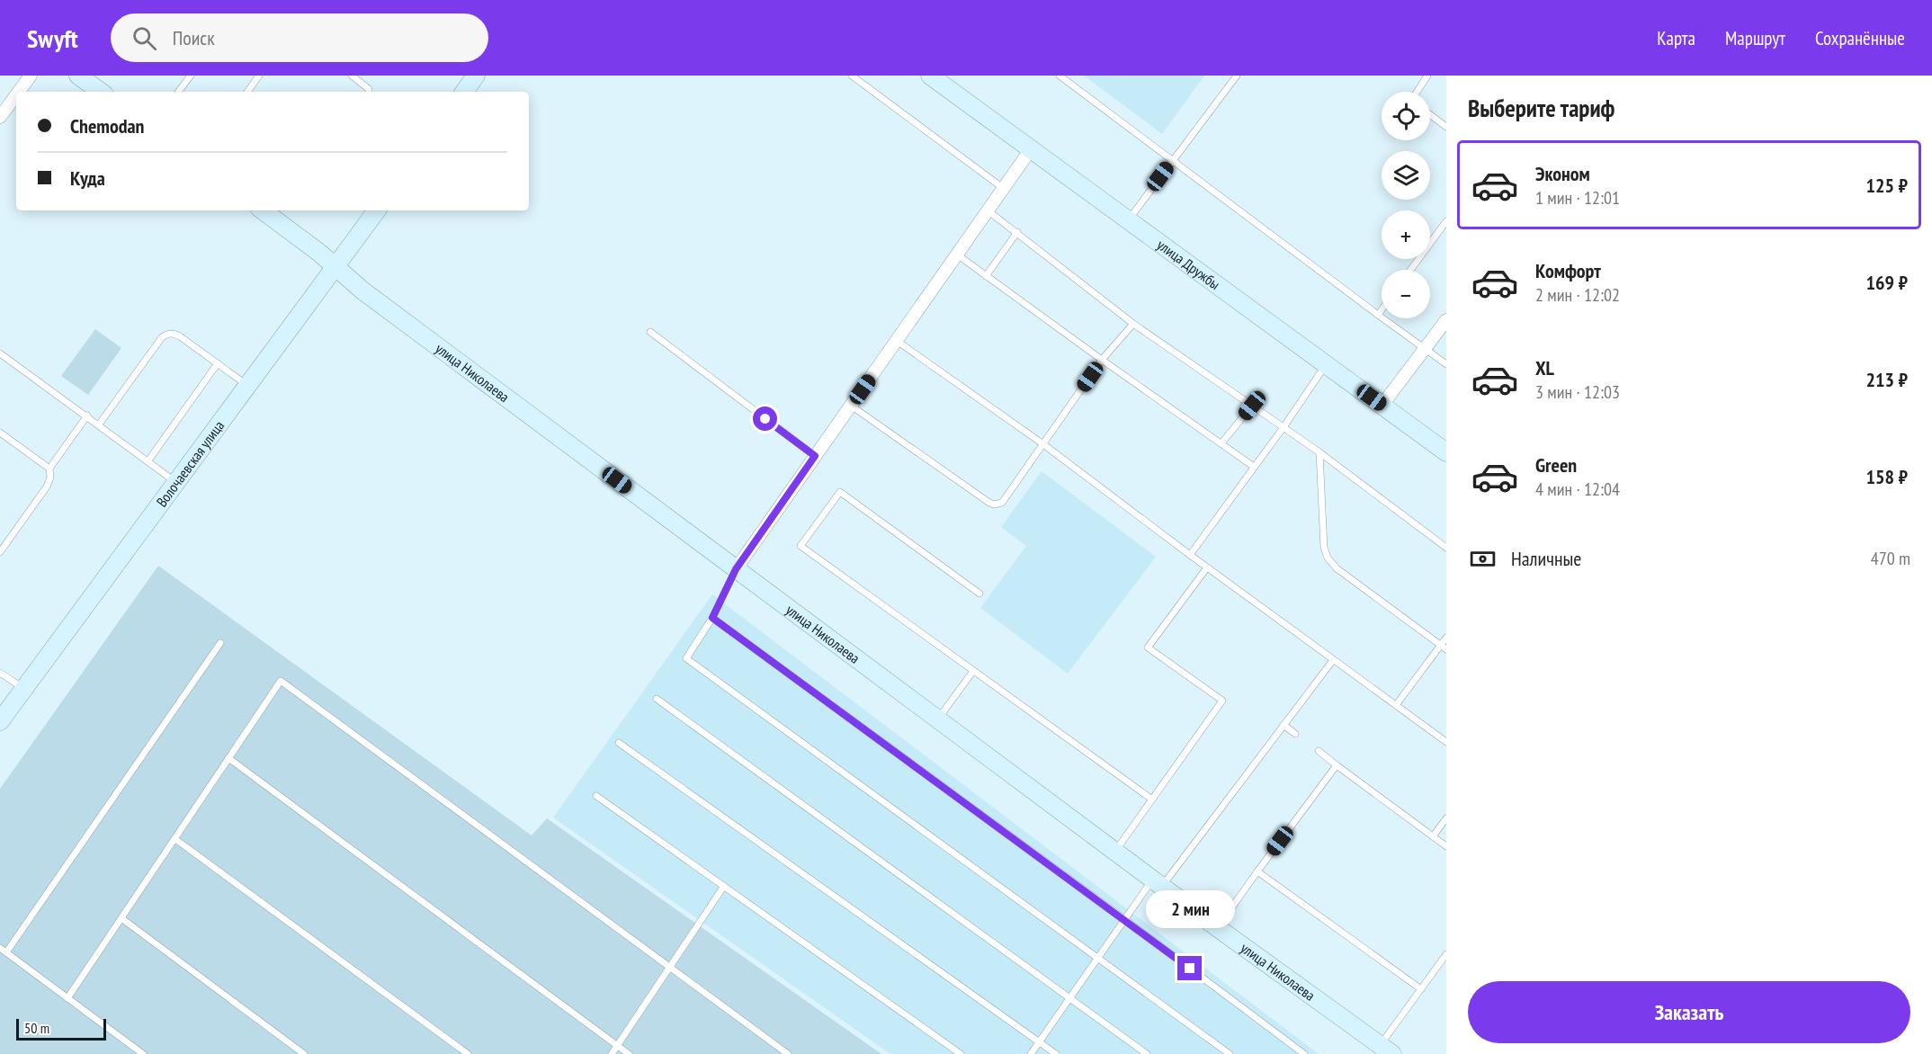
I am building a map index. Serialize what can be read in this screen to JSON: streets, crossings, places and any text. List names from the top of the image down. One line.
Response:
{"streets":{"main road":["улица Дружбы","улица Николаева","Волочаевская улица"]},"crossings":[["улица Николаева","Волочаевская улица"]],"scale_bar":"50 m","page":{"header":"Swyft","search":"Поиск","nav":["Карта","Маршрут","Сохранённые"],"heading":"Выберите тариф","map_buttons":["+","−"],"banner":["Chemodan","Куда"],"list":[{"name":"Эконом","note":"1 мин · 12:01","value":"125 ₽"},{"name":"Комфорт","note":"2 мин · 12:02","value":"169 ₽"},{"name":"XL","note":"3 мин · 12:03","value":"213 ₽"},{"name":"Green","note":"4 мин · 12:04","value":"158 ₽"}],"pay":["Наличные","470 m"],"bubble":"2 мин","buttons":"Заказать","scale":"50 m"}}
